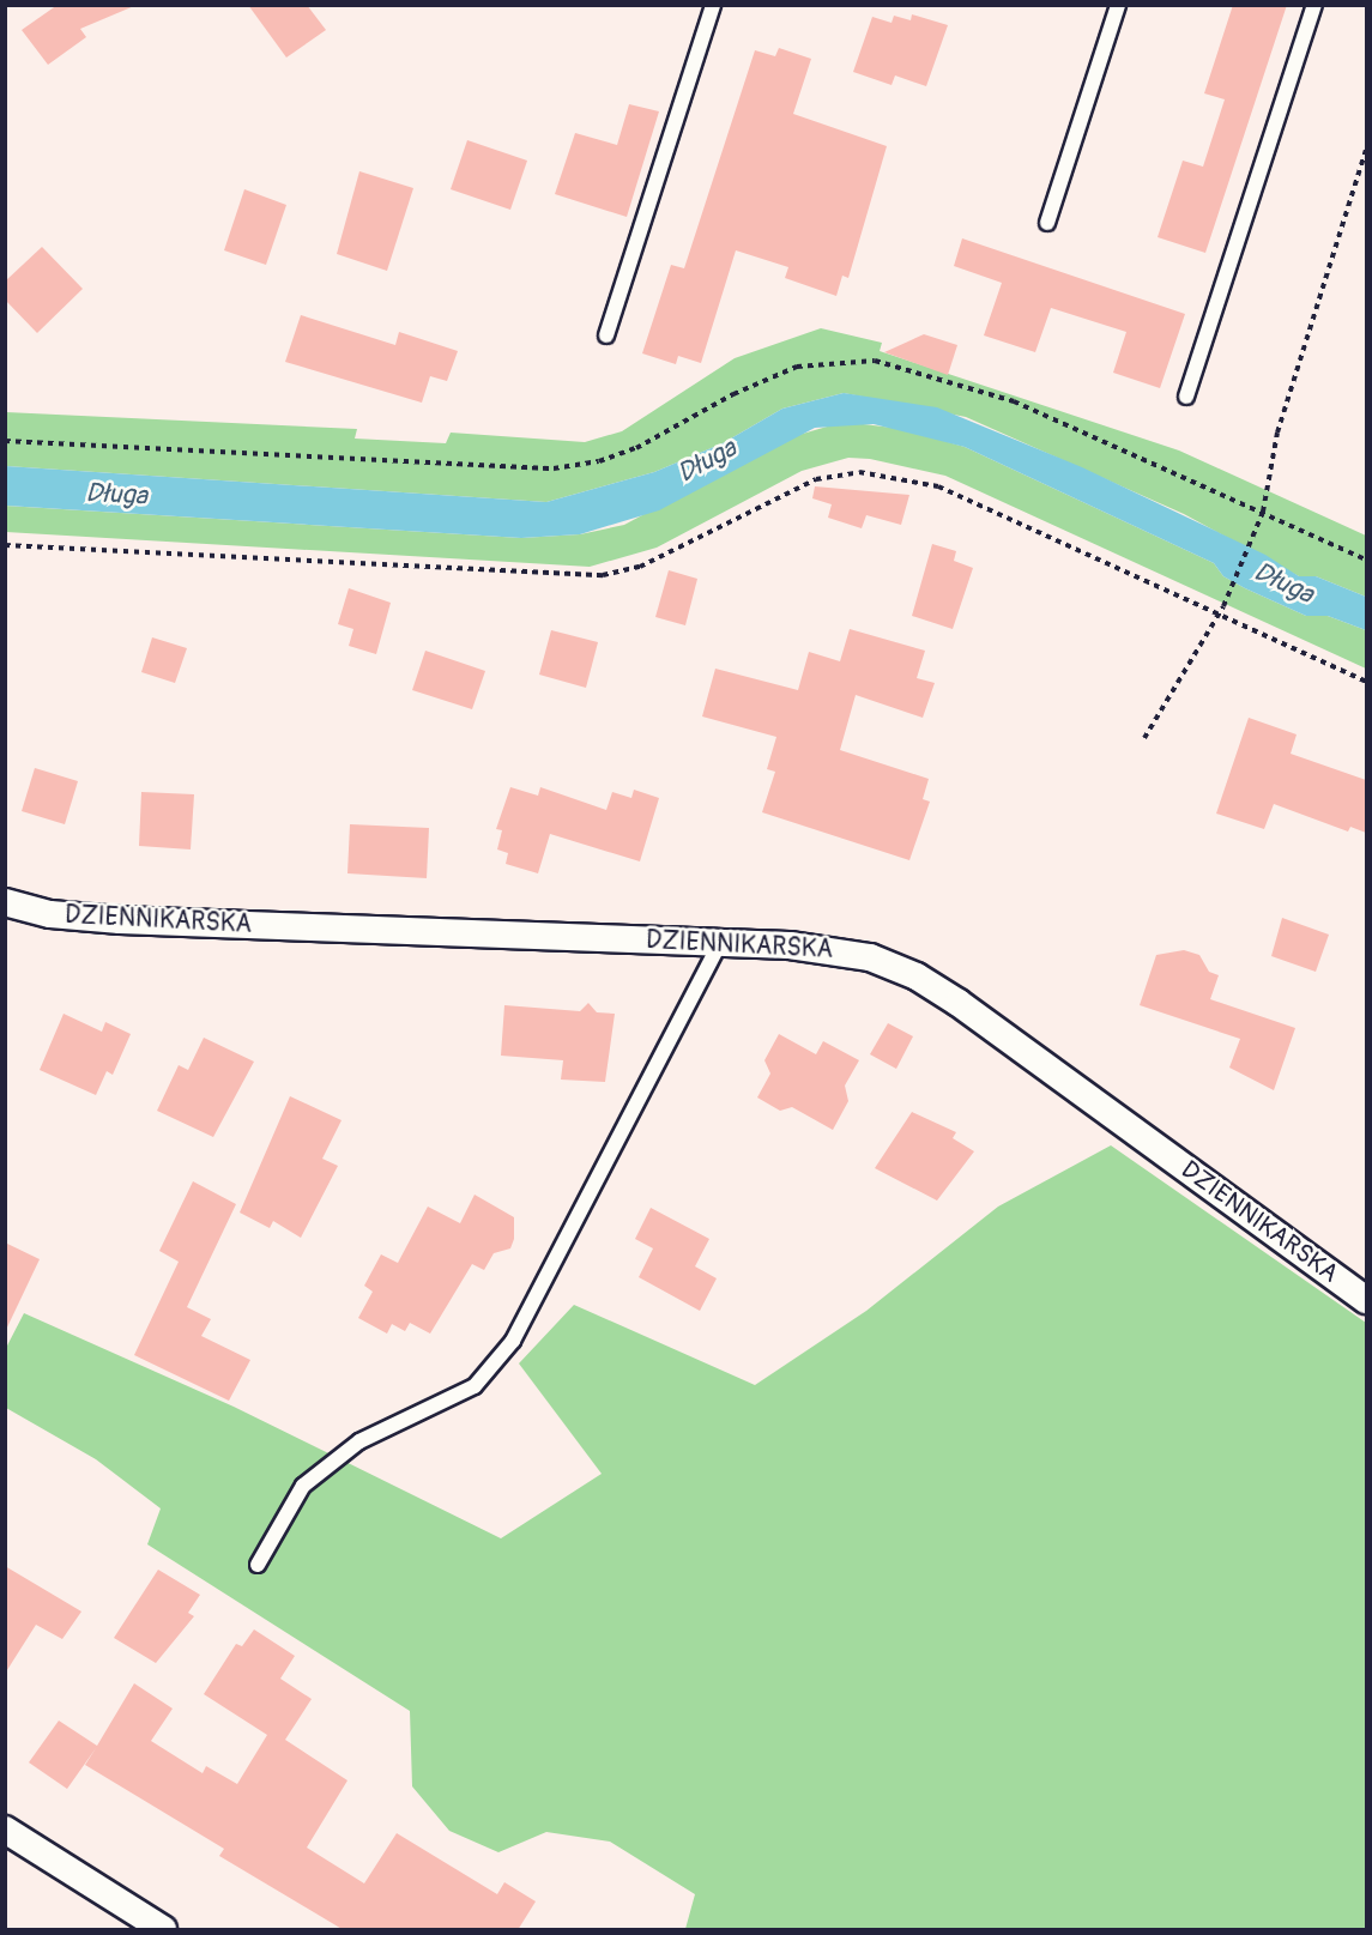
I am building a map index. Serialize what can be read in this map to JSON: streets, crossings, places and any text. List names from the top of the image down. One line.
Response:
{"streets":{"street":["DZIENNIKARSKA"]},"water":["Długa"]}
